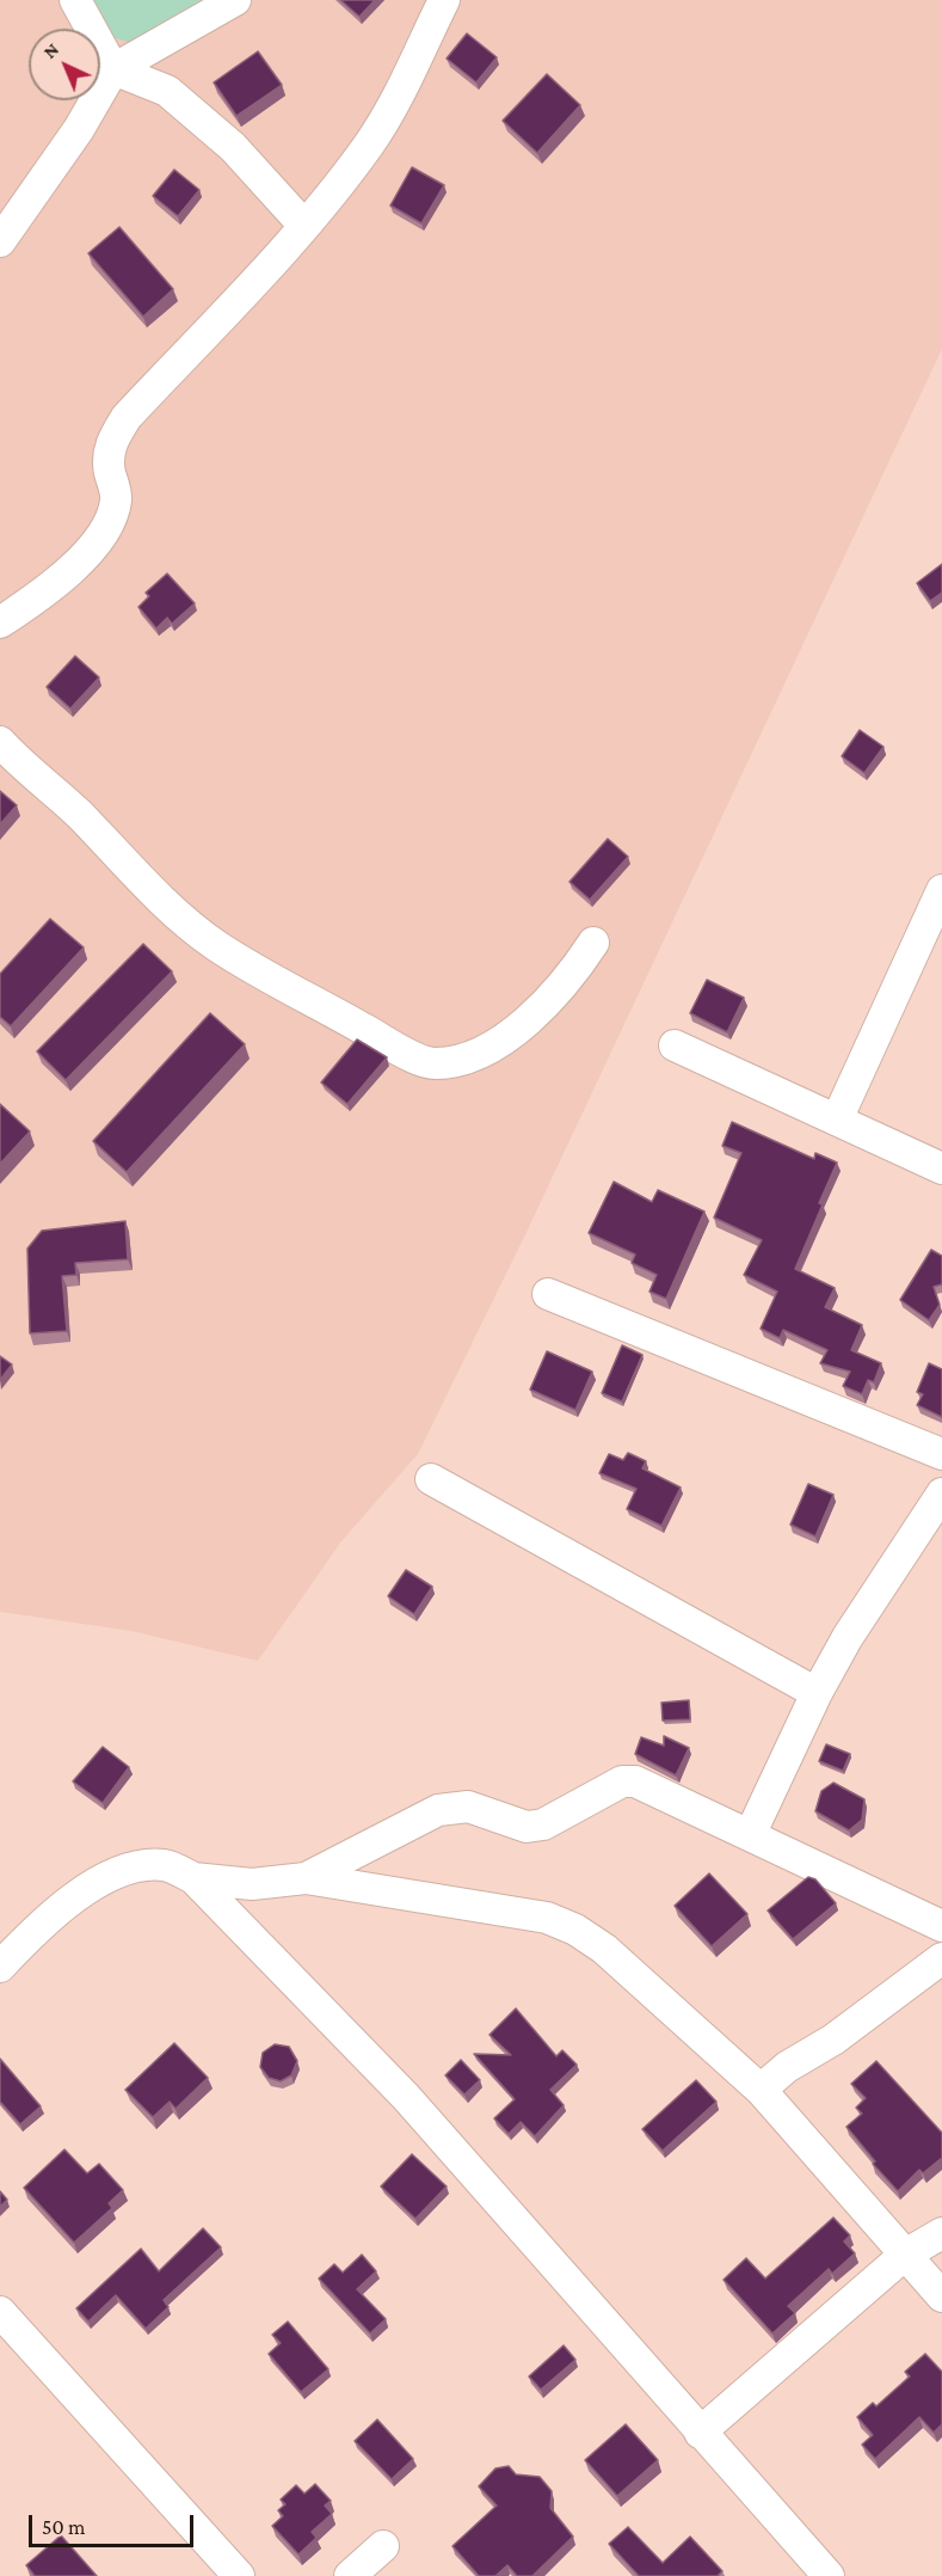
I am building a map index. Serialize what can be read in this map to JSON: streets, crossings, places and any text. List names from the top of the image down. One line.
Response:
{"scale_bar":"50 m","north":"top left"}
